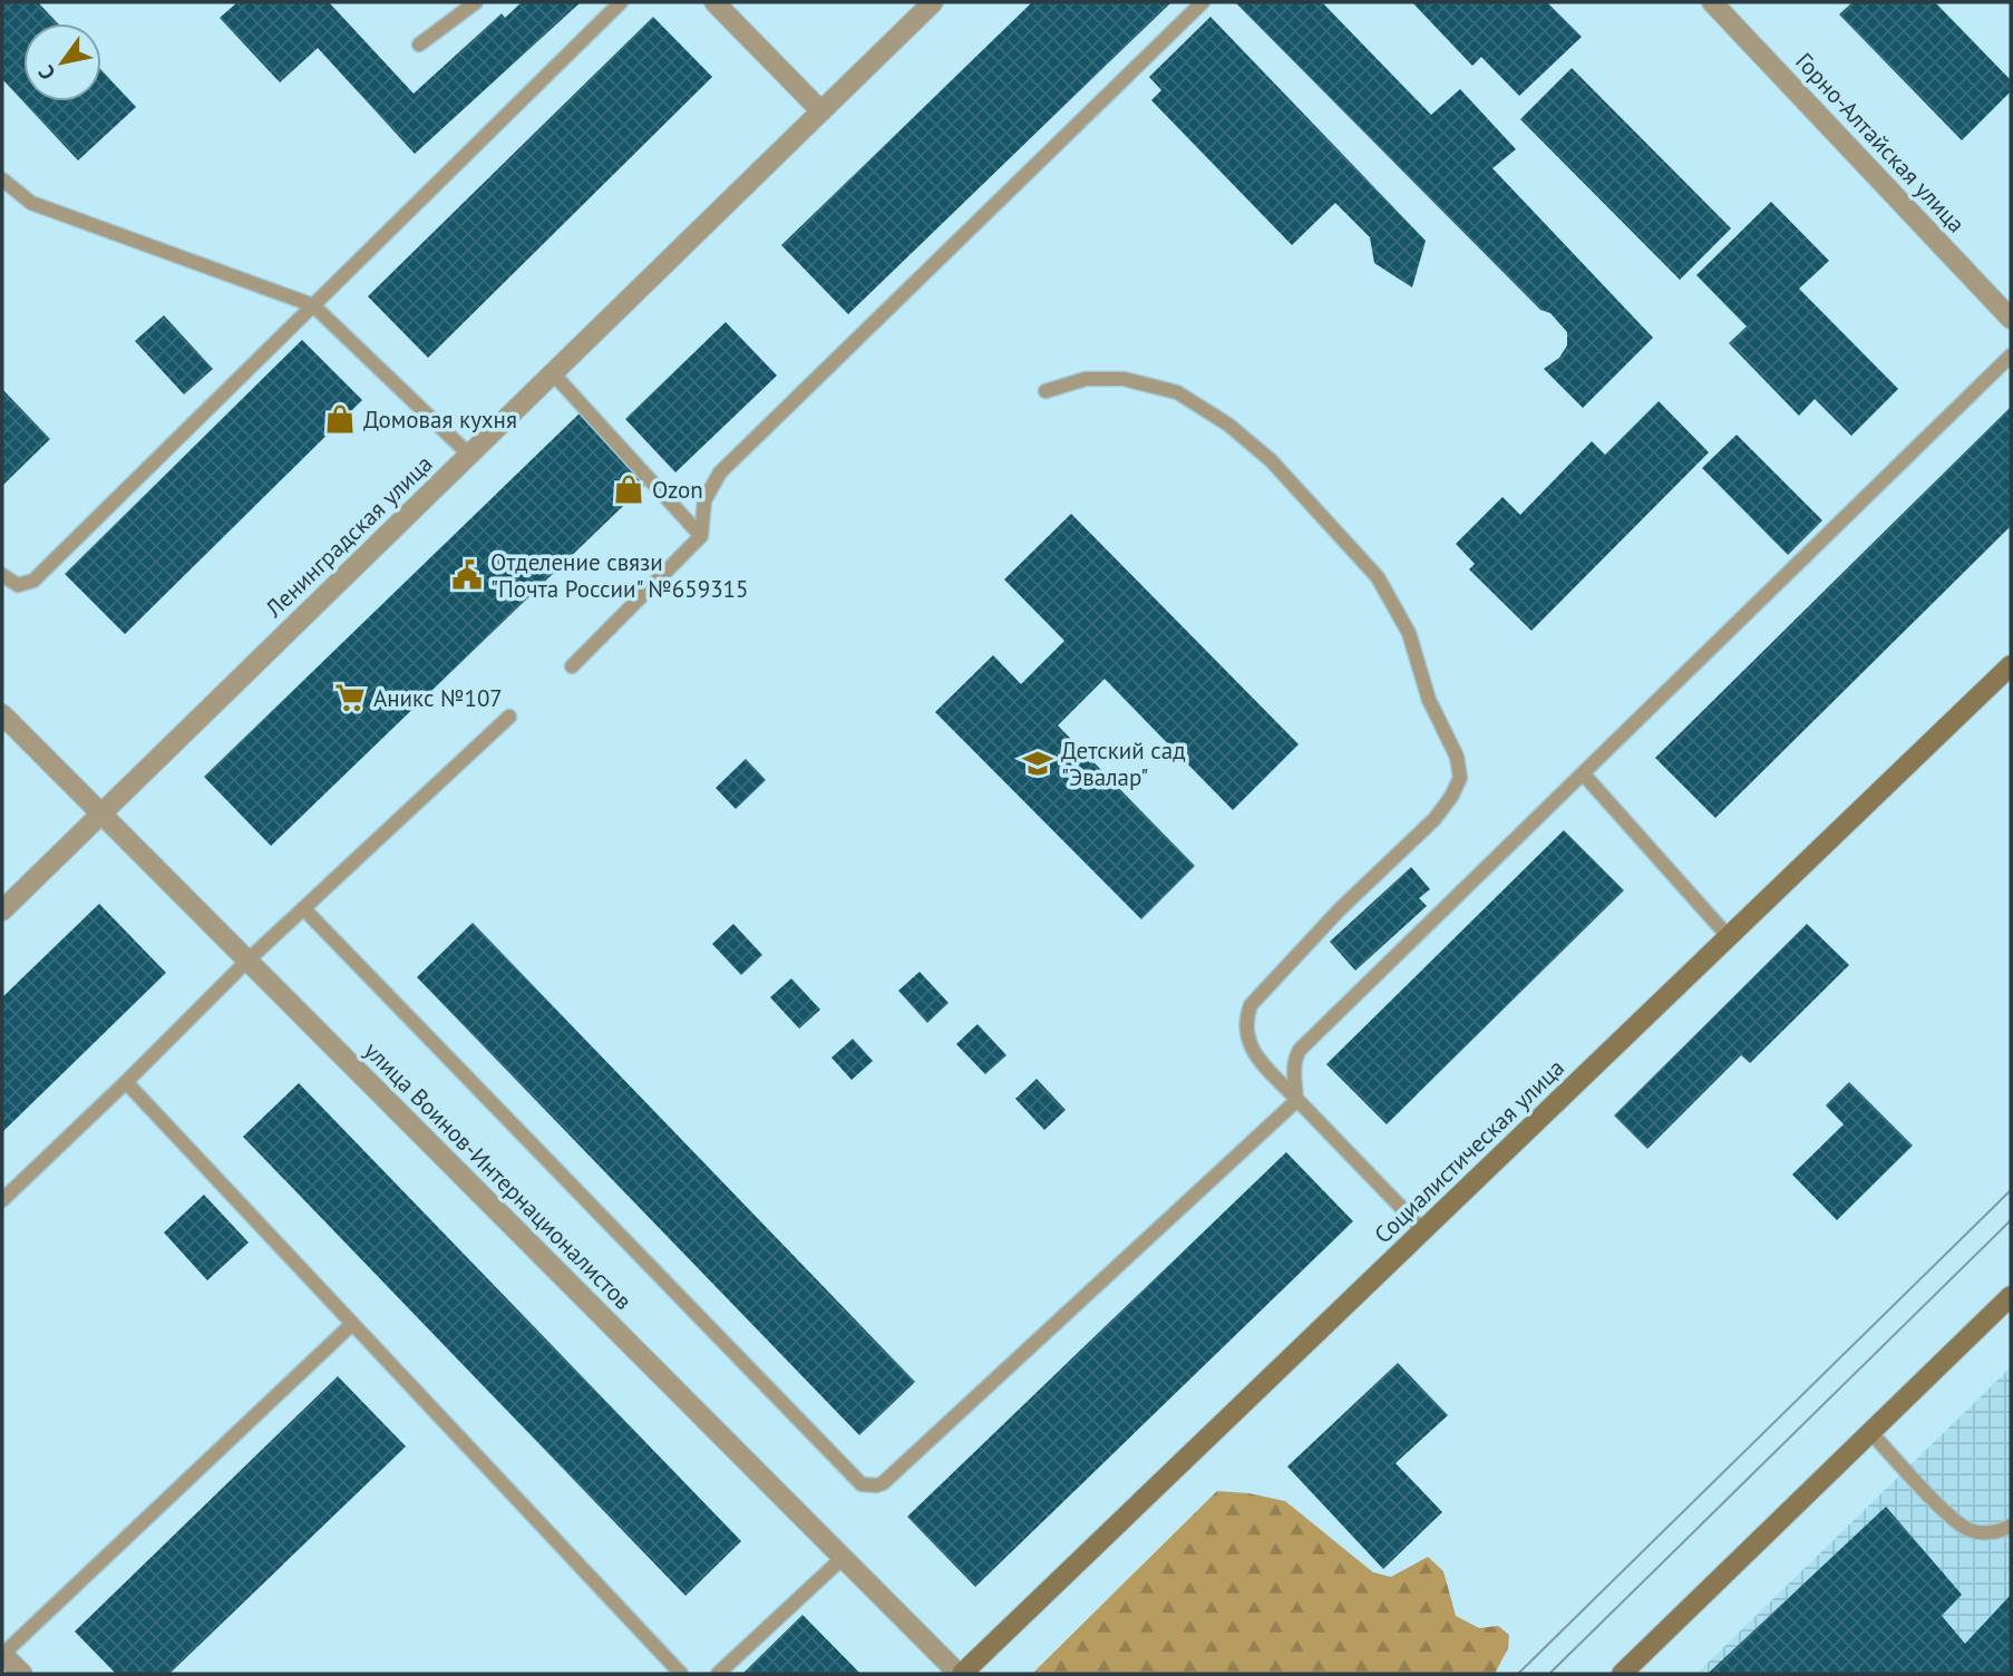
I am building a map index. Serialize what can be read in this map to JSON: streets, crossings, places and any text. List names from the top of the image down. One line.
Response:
{"streets":{"street":["Горно-Алтайская улица","Ленинградская улица","Социалистическая улица","улица Воинов-Интернационалистов"]},"crossings":[["Ленинградская улица","улица Воинов-Интернационалистов"],["Социалистическая улица","улица Воинов-Интернационалистов"]],"places":{"shop":["Домовая кухня","Ozon"],"public building":["Отделение связи \"Почта России\" №659315"],"supermarket":["Аникс №107"],"school or university":["Детский сад \"Эвалар\""]},"north":"bottom left"}
